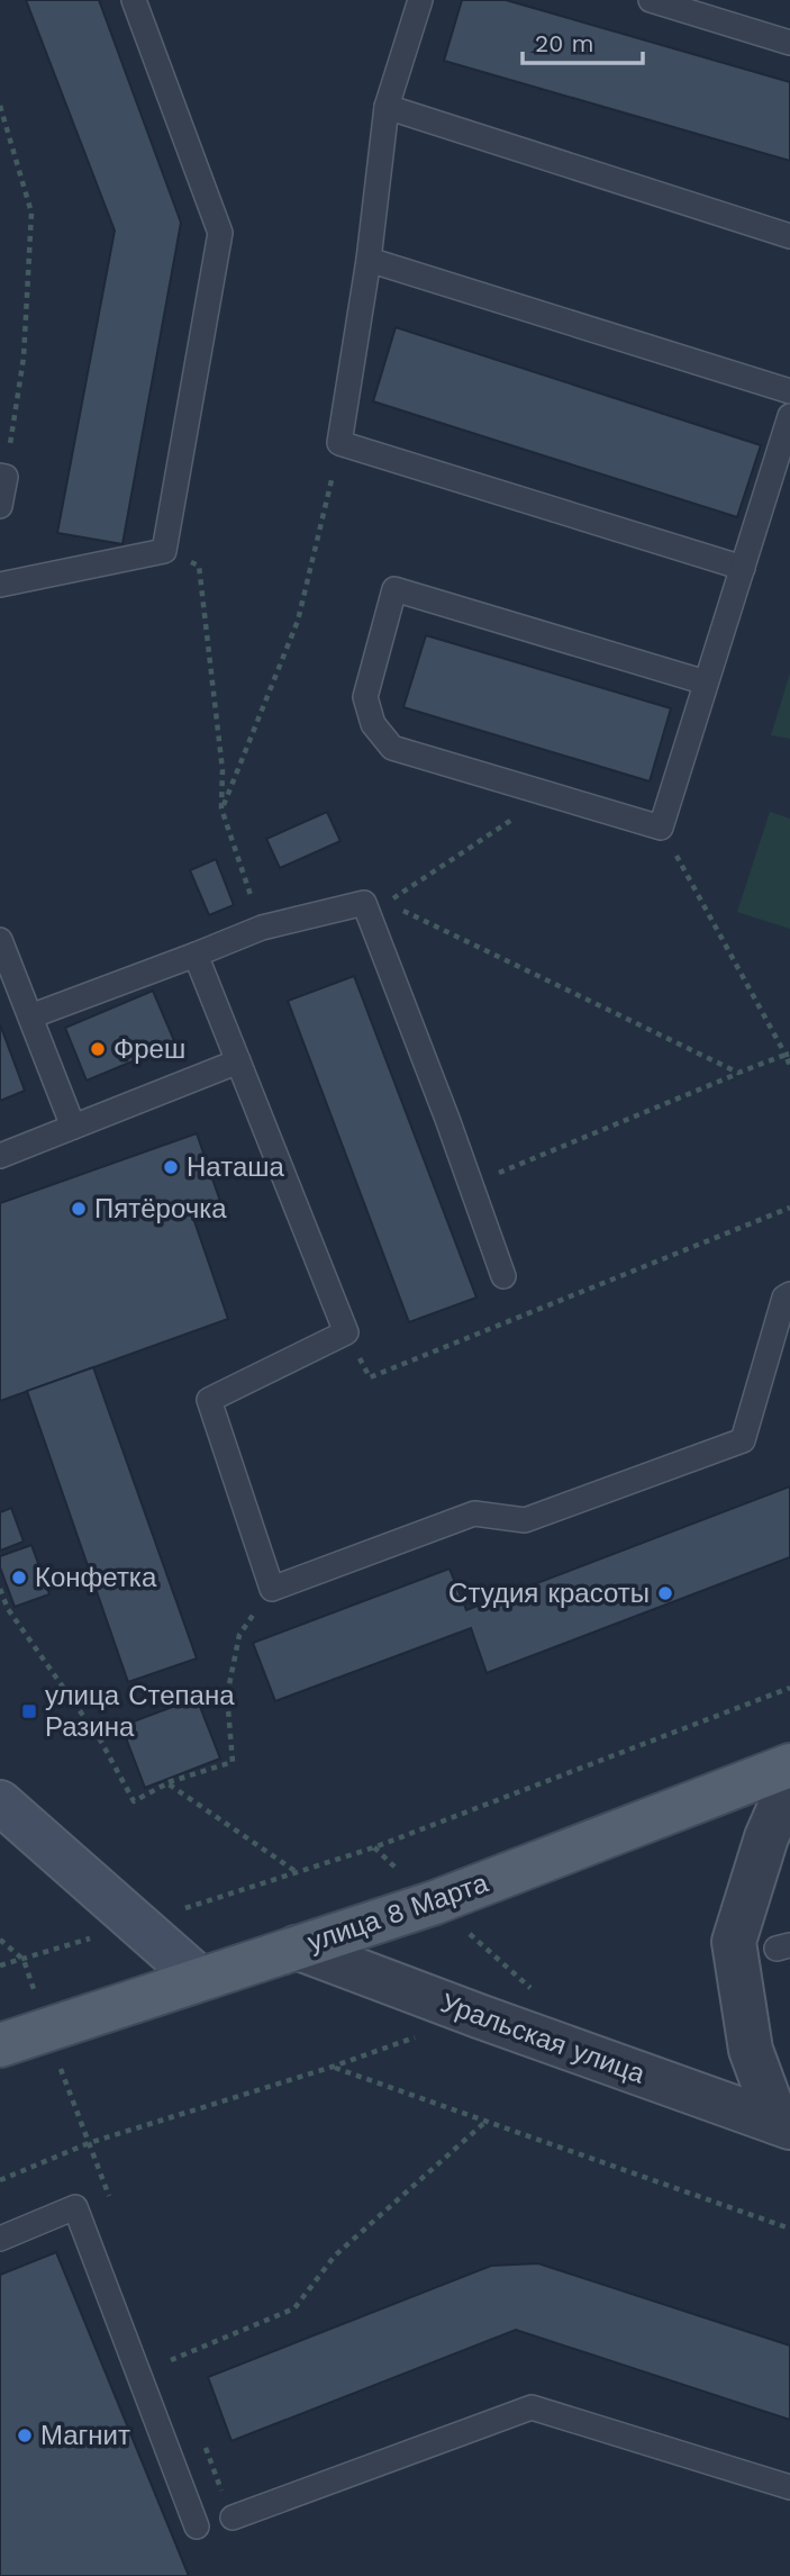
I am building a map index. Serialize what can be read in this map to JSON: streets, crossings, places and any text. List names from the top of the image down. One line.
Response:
{"streets":{"main road":["улица 8 Марта"],"street":["Уральская улица"]},"crossings":[["улица 8 Марта","Уральская улица"]],"places":{"other":["Фреш","Наташа","Пятёрочка","Конфетка","Студия красоты","Магнит"],"transit":["улица Степана Разина"]},"scale_bar":"20 m"}
